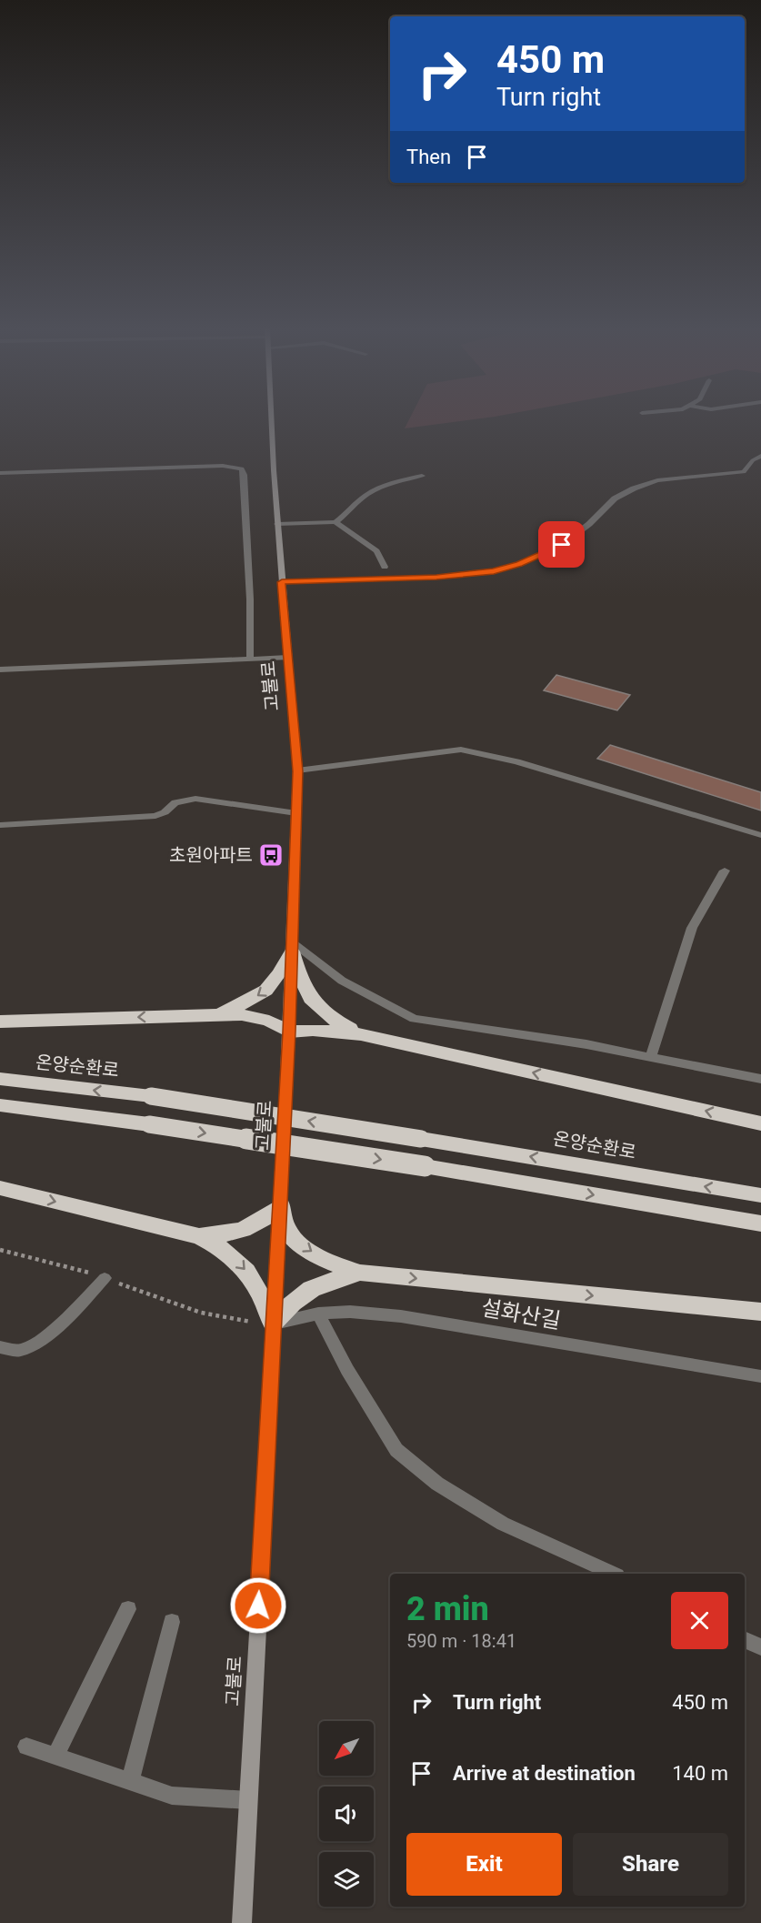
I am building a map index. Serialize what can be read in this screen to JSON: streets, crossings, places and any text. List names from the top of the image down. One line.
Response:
{"streets":{"highway":["온양순환로"],"main road":["고불로"],"street":["설화산길"]},"crossings":[["고불로","설화산길"]],"places":{"bus stop":["초원아파트"]},"north":"bottom left","page":{"turn":["450 m","Turn right"],"then":"Then","heading":["2 min","590 m · 18:41"],"list":[{"name":"Turn right","value":"450 m"},{"name":"Arrive at destination","value":"140 m"}],"buttons":["Exit","Share"]}}
